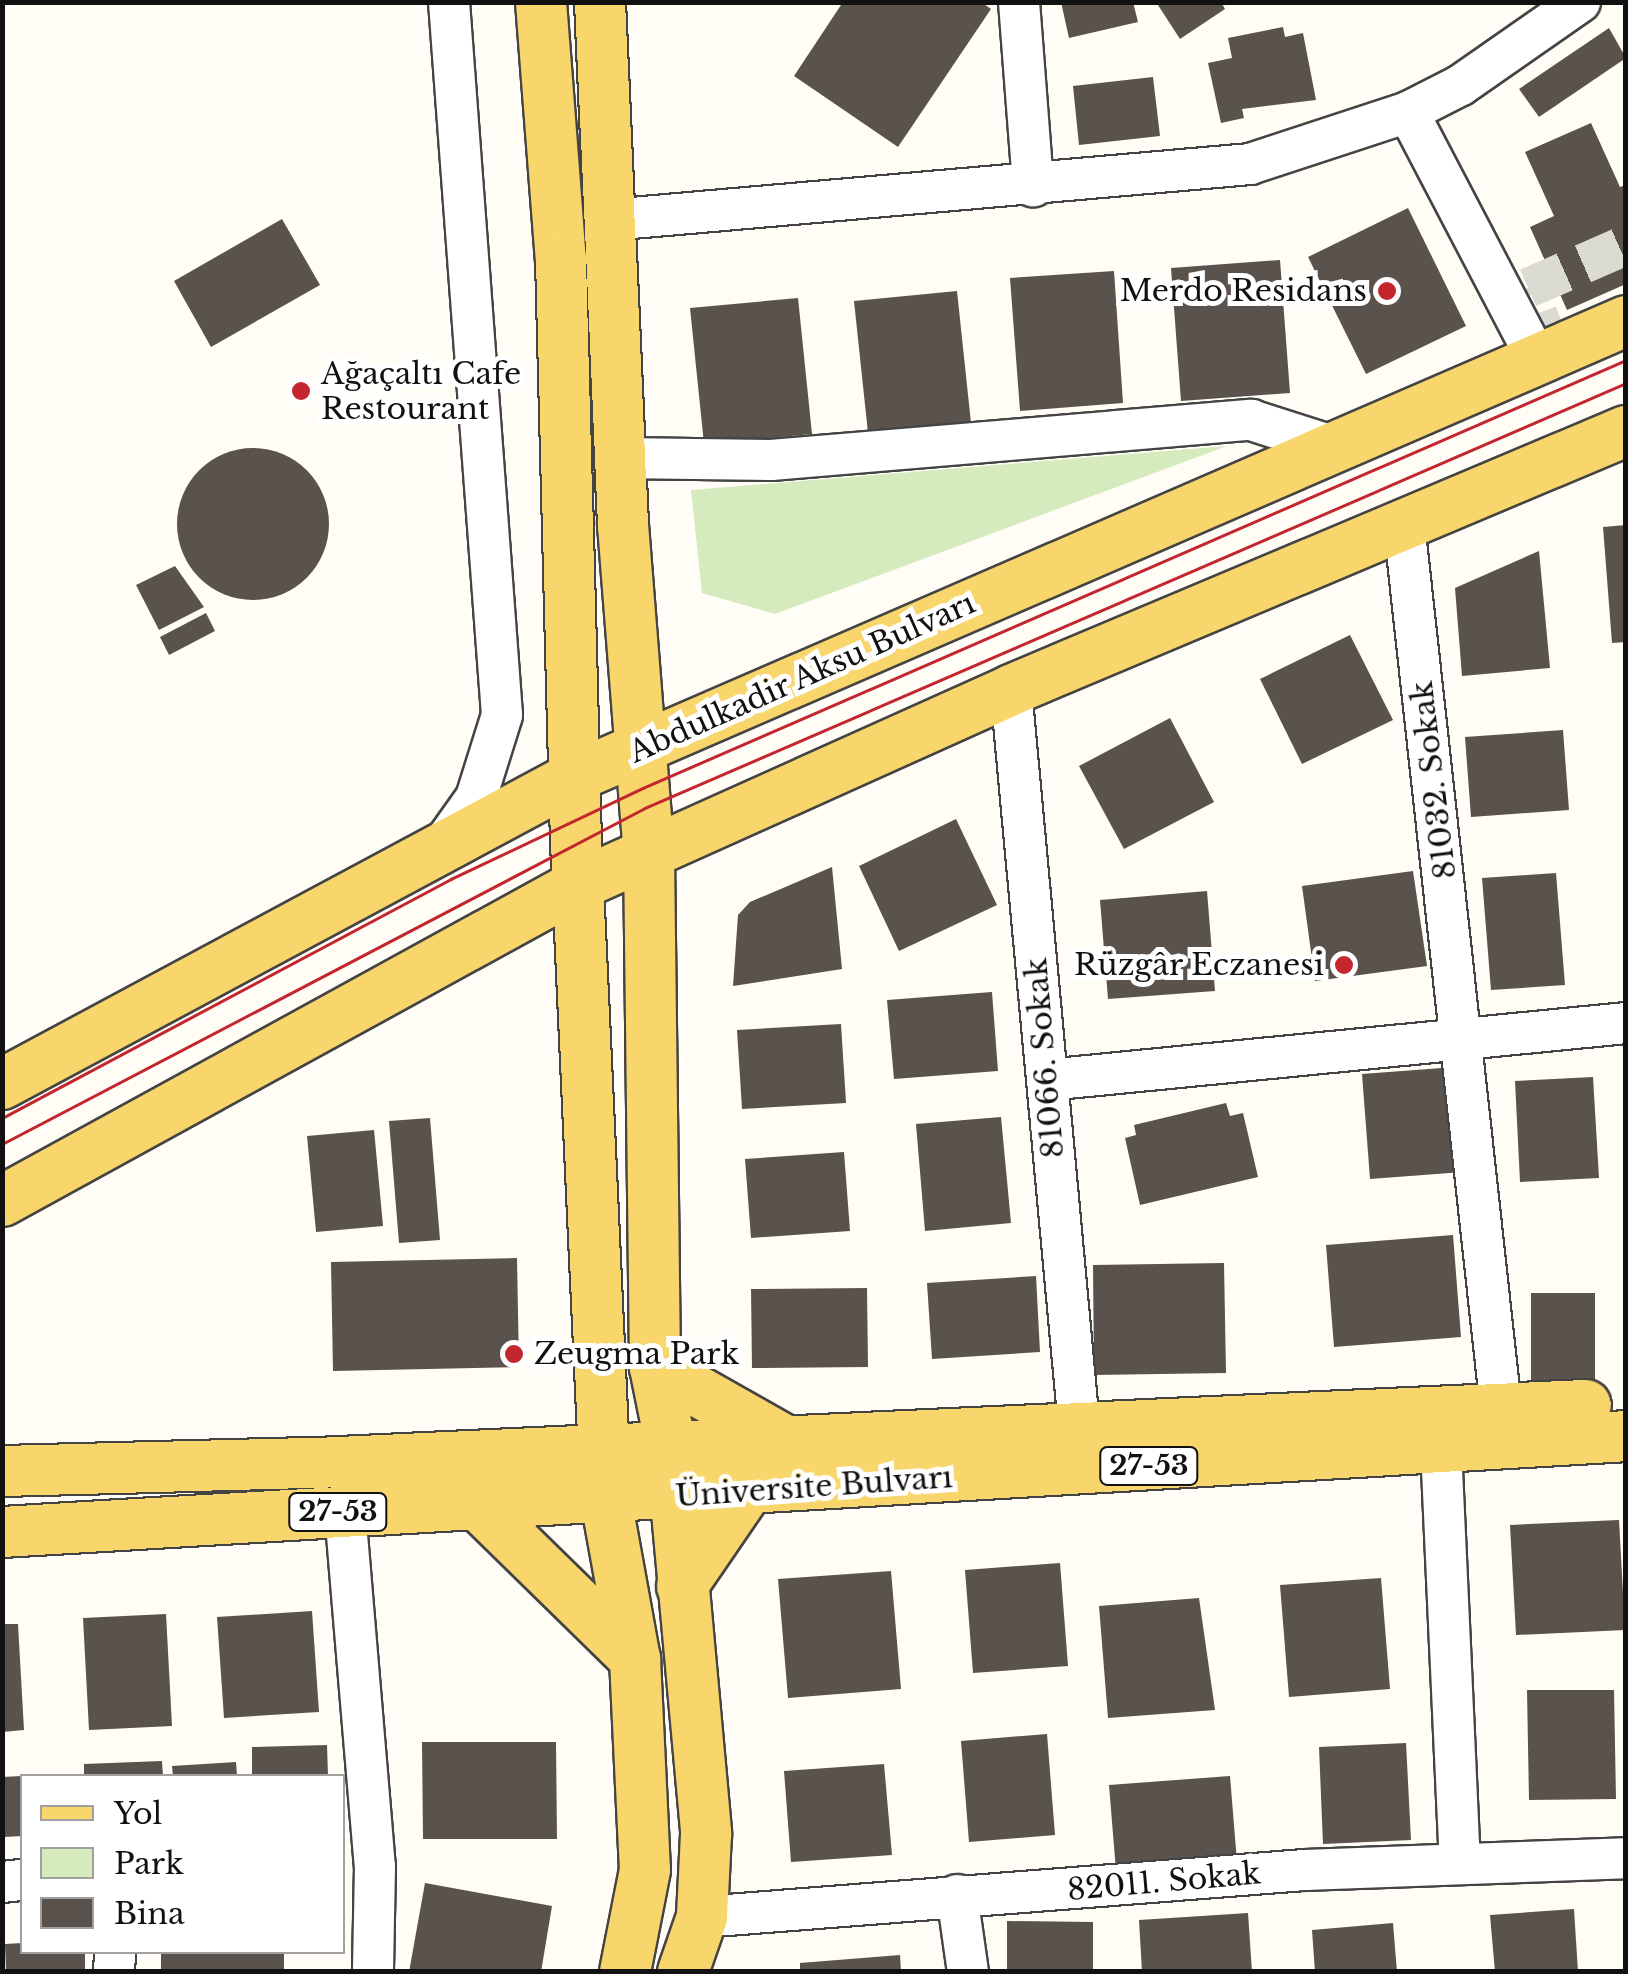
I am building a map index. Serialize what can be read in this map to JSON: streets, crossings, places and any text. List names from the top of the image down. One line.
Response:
{"streets":{"main road":["Abdulkadir Aksu Bulvarı","27-53","Üniversite Bulvarı"],"street":["81032. Sokak","81066. Sokak","82011. Sokak"]},"crossings":[["81032. Sokak","Üniversite Bulvarı"],["81066. Sokak","Üniversite Bulvarı"]],"places":["Merdo Residans","Ağaçaltı Cafe Restourant","Rüzgâr Eczanesi","Zeugma Park"],"legend":["Yol","Park","Bina"]}
